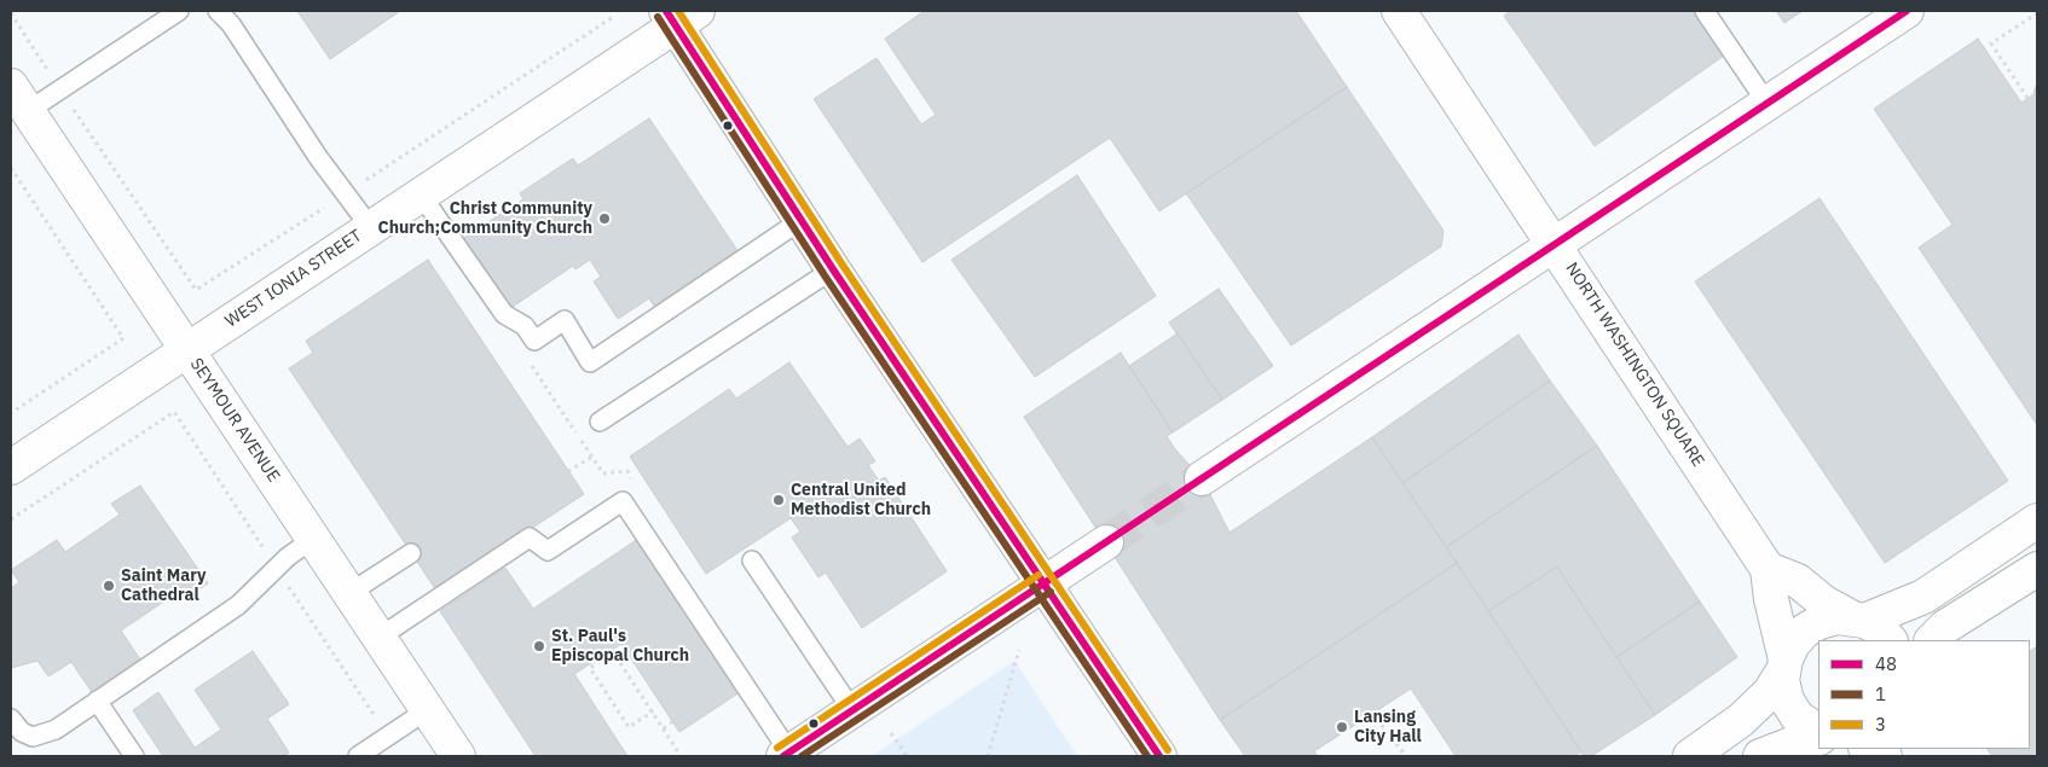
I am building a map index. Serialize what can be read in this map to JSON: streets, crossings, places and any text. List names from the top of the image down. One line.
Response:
{"streets":{"street":["WEST IONIA STREET","NORTH WASHINGTON SQUARE","SEYMOUR AVENUE"]},"crossings":[["WEST IONIA STREET","SEYMOUR AVENUE"]],"places":["Christ Community Church;Community Church","Central United Methodist Church","Saint Mary Cathedral","St. Paul's Episcopal Church","Lansing City Hall"],"lines":["transit line 48","transit line 3","transit line 1"],"legend":["48","1","3"]}
